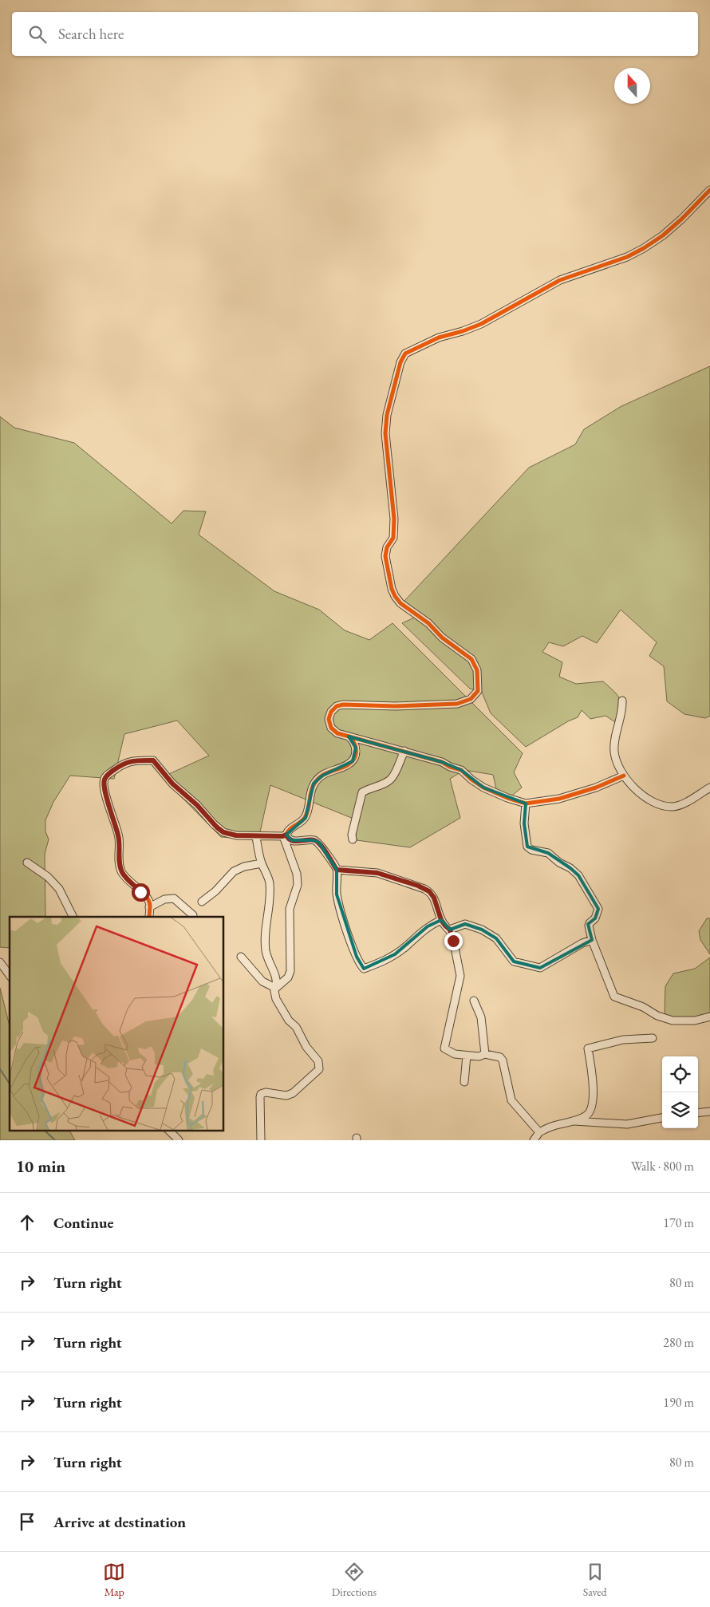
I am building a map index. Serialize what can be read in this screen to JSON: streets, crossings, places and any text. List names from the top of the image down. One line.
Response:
{"north":"top","page":{"search":"Search here","heading":["10 min","Walk · 800 m"],"list":[["Continue","170 m"],["Turn right","80 m"],["Turn right","280 m"],["Turn right","190 m"],["Turn right","80 m"],"Arrive at destination"],"nav":["Map","Directions","Saved"]}}
